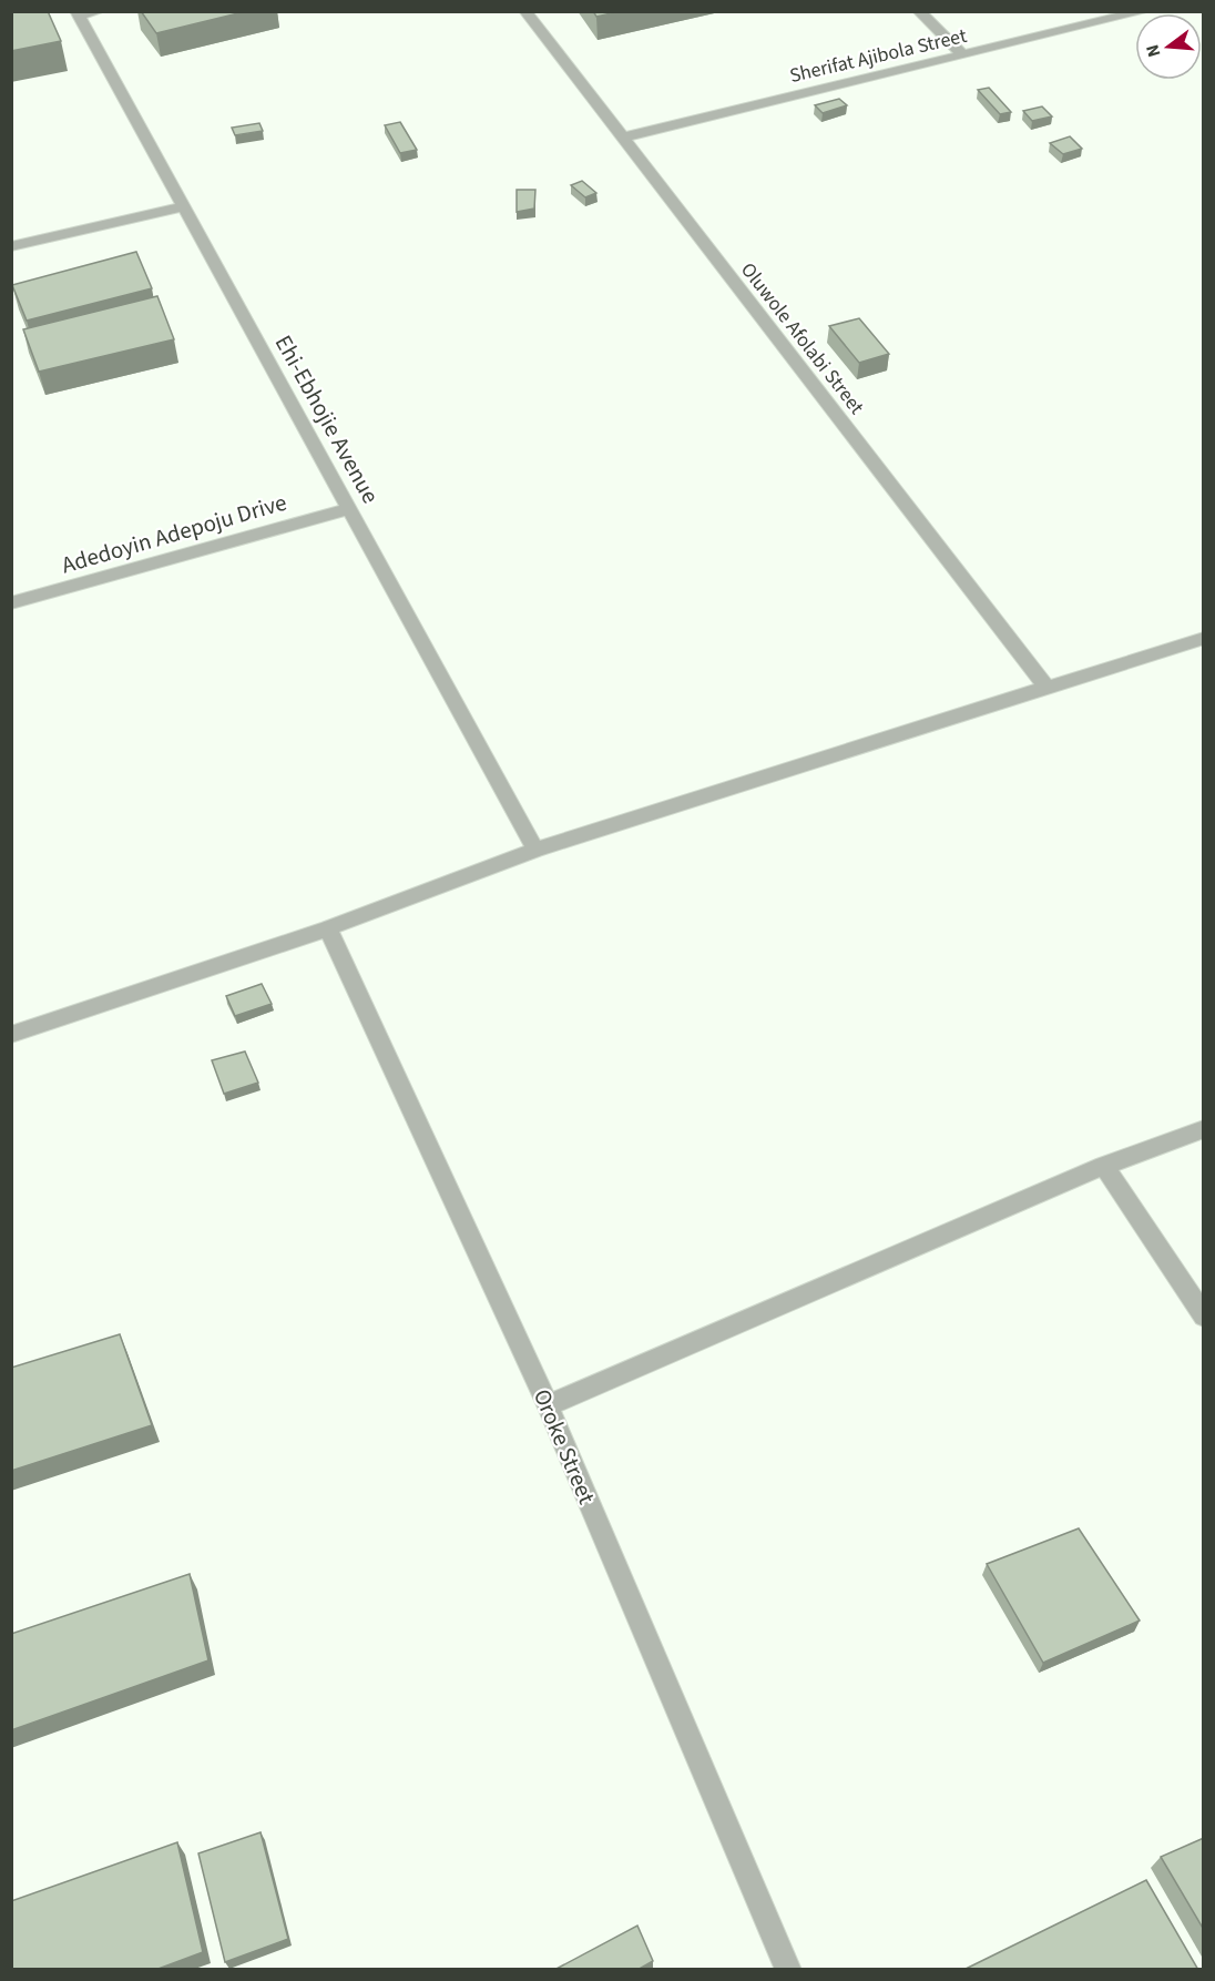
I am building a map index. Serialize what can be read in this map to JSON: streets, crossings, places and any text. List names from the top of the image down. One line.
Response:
{"streets":{"street":["Sherifat Ajibola Street","Oluwole Afolabi Street","Ehi-Ebhojie Avenue","Adedoyin Adepoju Drive","Oroke Street"]},"crossings":[["Sherifat Ajibola Street","Oluwole Afolabi Street"],["Ehi-Ebhojie Avenue","Adedoyin Adepoju Drive"]],"north":"left"}
